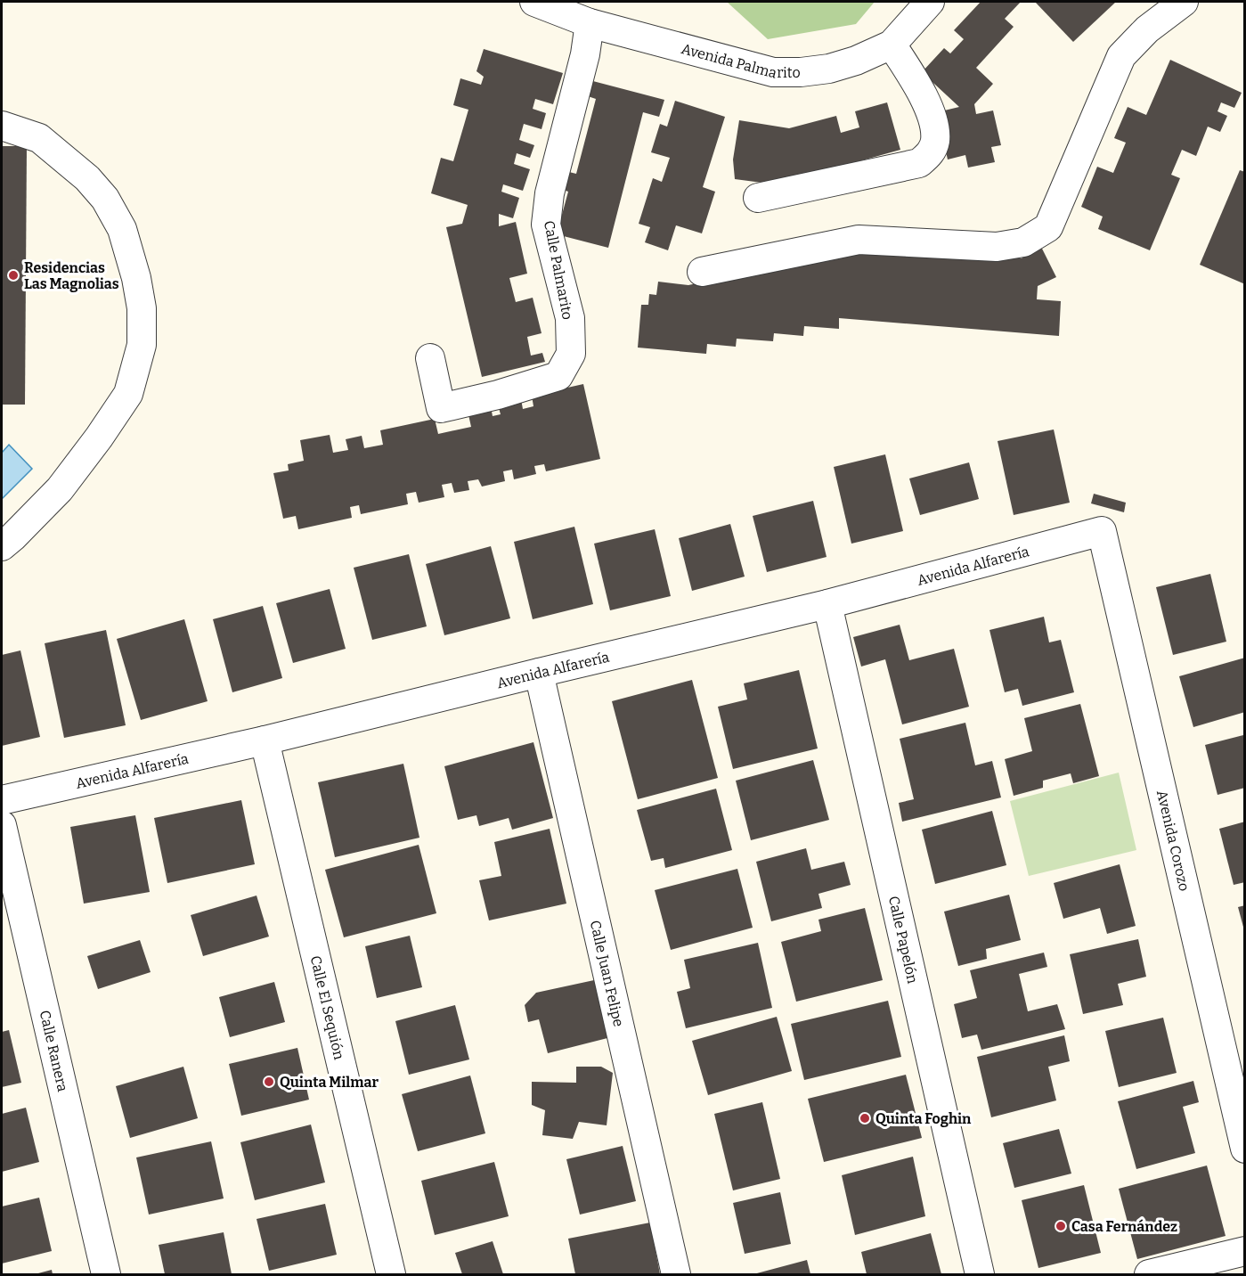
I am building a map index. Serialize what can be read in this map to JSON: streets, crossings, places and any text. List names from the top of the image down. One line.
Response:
{"streets":{"street":["Avenida Palmarito","Calle Palmarito","Avenida Alfarería","Avenida Corozo","Calle Papelón","Calle Juan Felipe","Calle El Sequión","Calle Ranera"]},"crossings":[["Avenida Palmarito","Calle Palmarito"],["Avenida Alfarería","Avenida Corozo"],["Avenida Alfarería","Calle Papelón"],["Avenida Alfarería","Calle Juan Felipe"],["Avenida Alfarería","Calle El Sequión"]],"places":["Residencias Las Magnolias","Quinta Milmar","Quinta Foghin","Casa Fernández"]}
